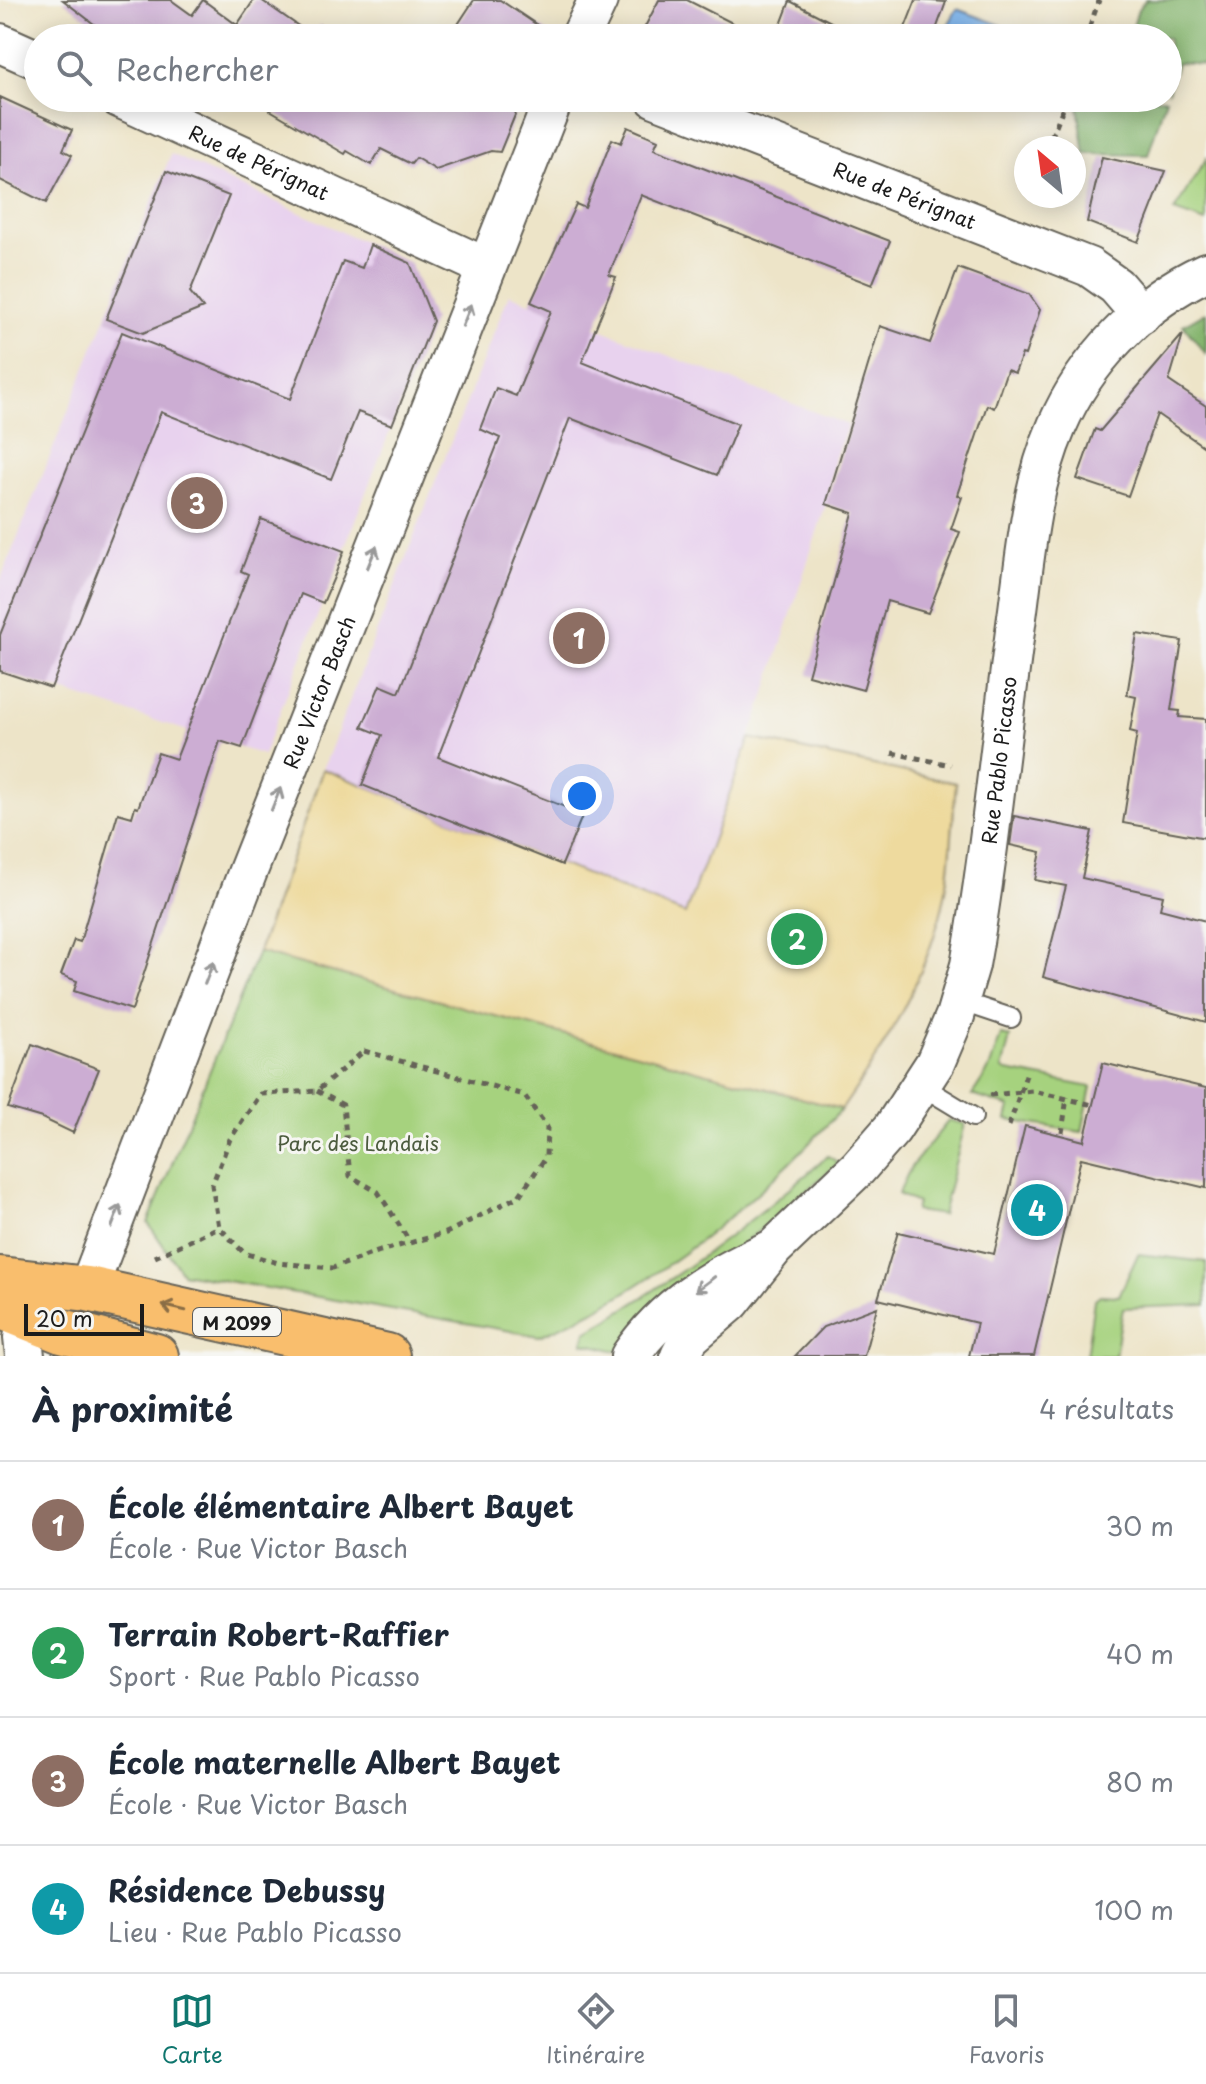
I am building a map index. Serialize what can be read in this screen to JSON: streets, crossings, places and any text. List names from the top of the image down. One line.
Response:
{"streets":{"main road":["M 2099"],"street":["Rue de Pérignat","Rue Victor Basch","Rue Pablo Picasso"]},"crossings":[["Rue de Pérignat","Rue Victor Basch"],["Rue de Pérignat","Rue Pablo Picasso"],["Rue Victor Basch","M 2099"]],"one_way":["Rue Victor Basch"],"parks":["Parc des Landais"],"scale_bar":"20 m","north":"top left","page":{"search":"Rechercher","pins":["3","1","2","4"],"scale":"20 m","heading":["À proximité","4 résultats"],"list":[{"mark":"1","name":"École élémentaire Albert Bayet","note":"École · Rue Victor Basch","value":"30 m"},{"mark":"2","name":"Terrain Robert-Raffier","note":"Sport · Rue Pablo Picasso","value":"40 m"},{"mark":"3","name":"École maternelle Albert Bayet","note":"École · Rue Victor Basch","value":"80 m"},{"mark":"4","name":"Résidence Debussy","note":"Lieu · Rue Pablo Picasso","value":"100 m"}],"nav":["Carte","Itinéraire","Favoris"]}}
